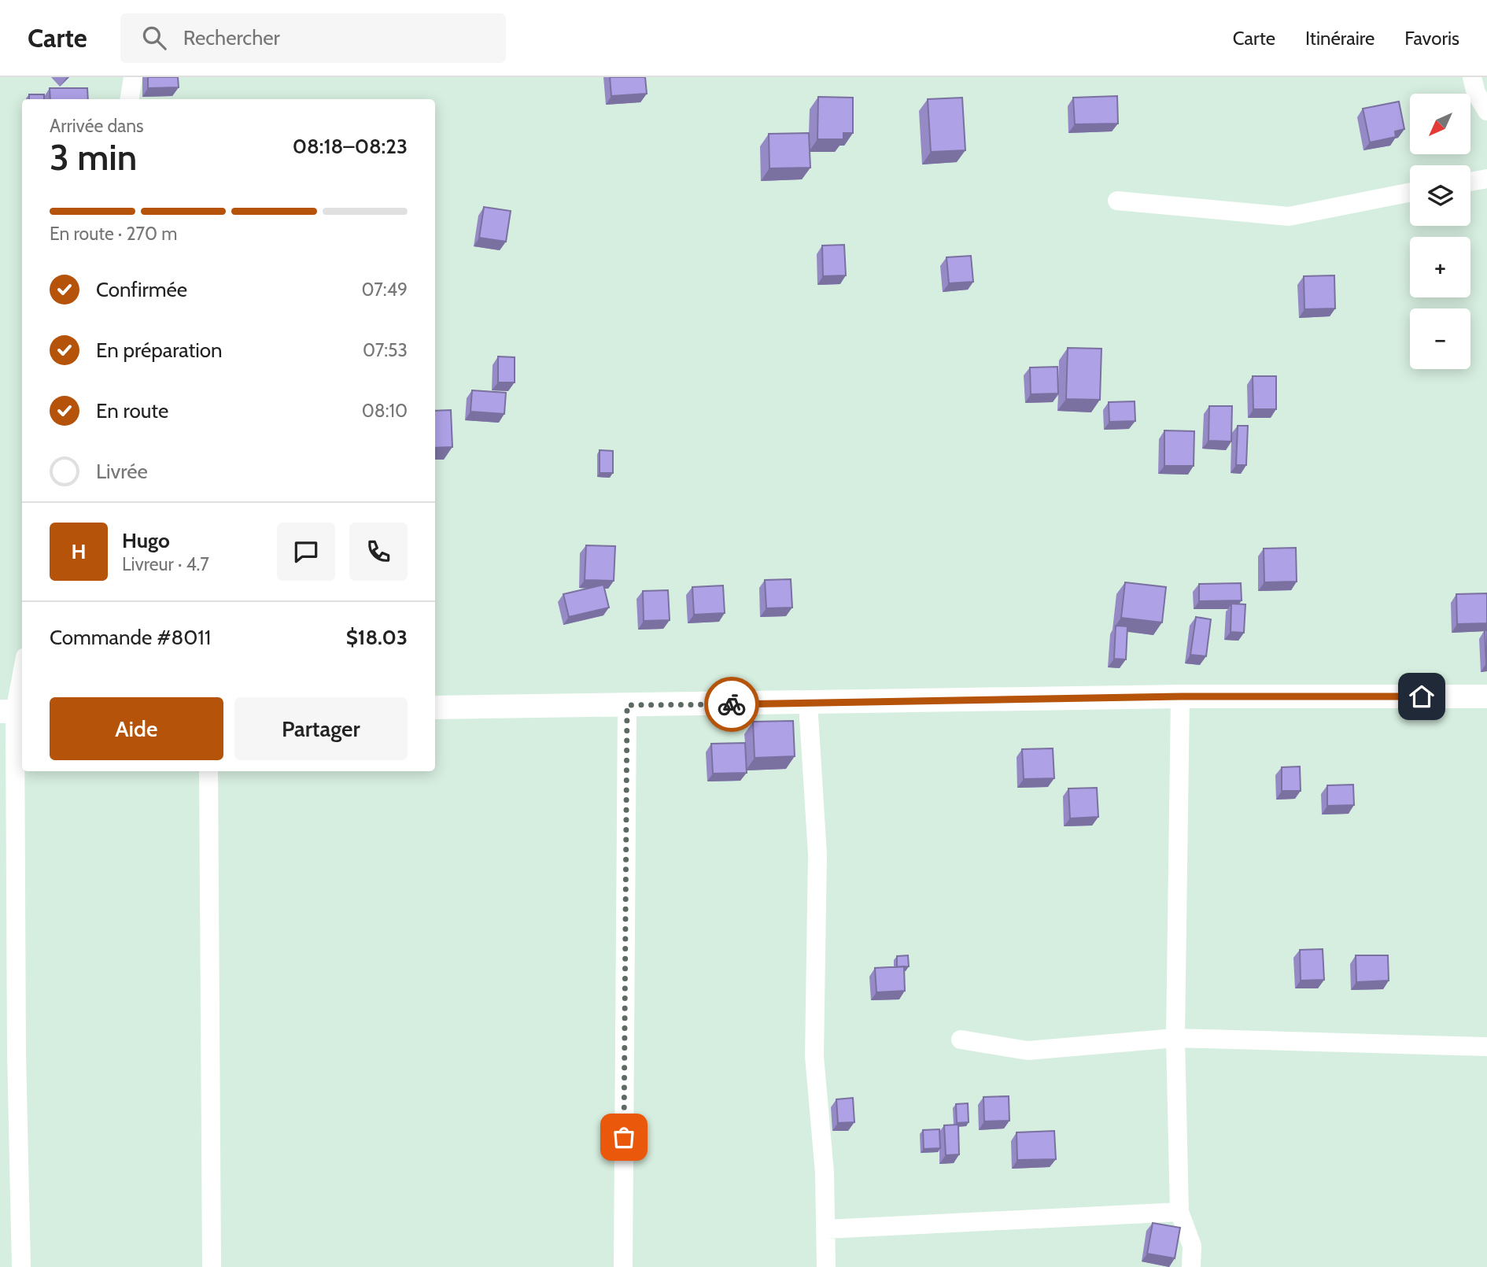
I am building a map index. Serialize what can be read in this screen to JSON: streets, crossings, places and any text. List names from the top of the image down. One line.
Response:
{"north":"bottom left","page":{"header":"Carte","search":"Rechercher","nav":["Carte","Itinéraire","Favoris"],"map_buttons":["+","−"],"heading":["3 min","Arrivée dans","08:18–08:23"],"panel":["Hugo","Livreur · 4.7","Commande #8011","$18.03"],"bar":"En route · 270 m","list":[["Confirmée","07:49"],["En préparation","07:53"],["En route","08:10"],"Livrée"],"round":"H","buttons":["Aide","Partager"]}}
